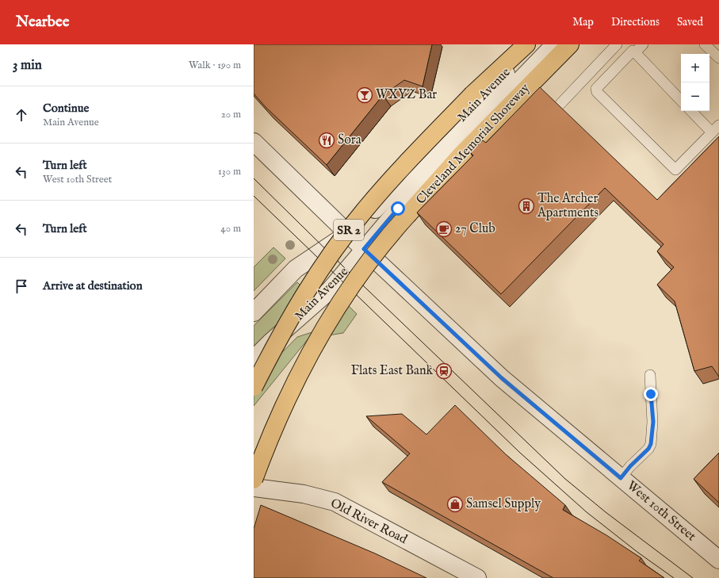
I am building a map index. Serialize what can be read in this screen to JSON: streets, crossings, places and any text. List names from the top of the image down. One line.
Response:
{"streets":{"highway":["Cleveland Memorial Shoreway","SR 2"],"street":["Main Avenue","West 10th Street","Old River Road"]},"crossings":[["Main Avenue","West 10th Street"]],"places":{"bar":["WXYZ Bar"],"restaurant":["Sora"],"building":["The Archer Apartments"],"cafe":["27 Club"],"station":["Flats East Bank"],"shop":["Samsel Supply"]},"page":{"header":"Nearbee","nav":["Map","Directions","Saved"],"heading":["3 min","Walk · 190 m"],"map_buttons":["+","−"],"list":[["Continue","Main Avenue","20 m"],["Turn left","West 10th Street","130 m"],["Turn left","40 m"],"Arrive at destination"]}}
